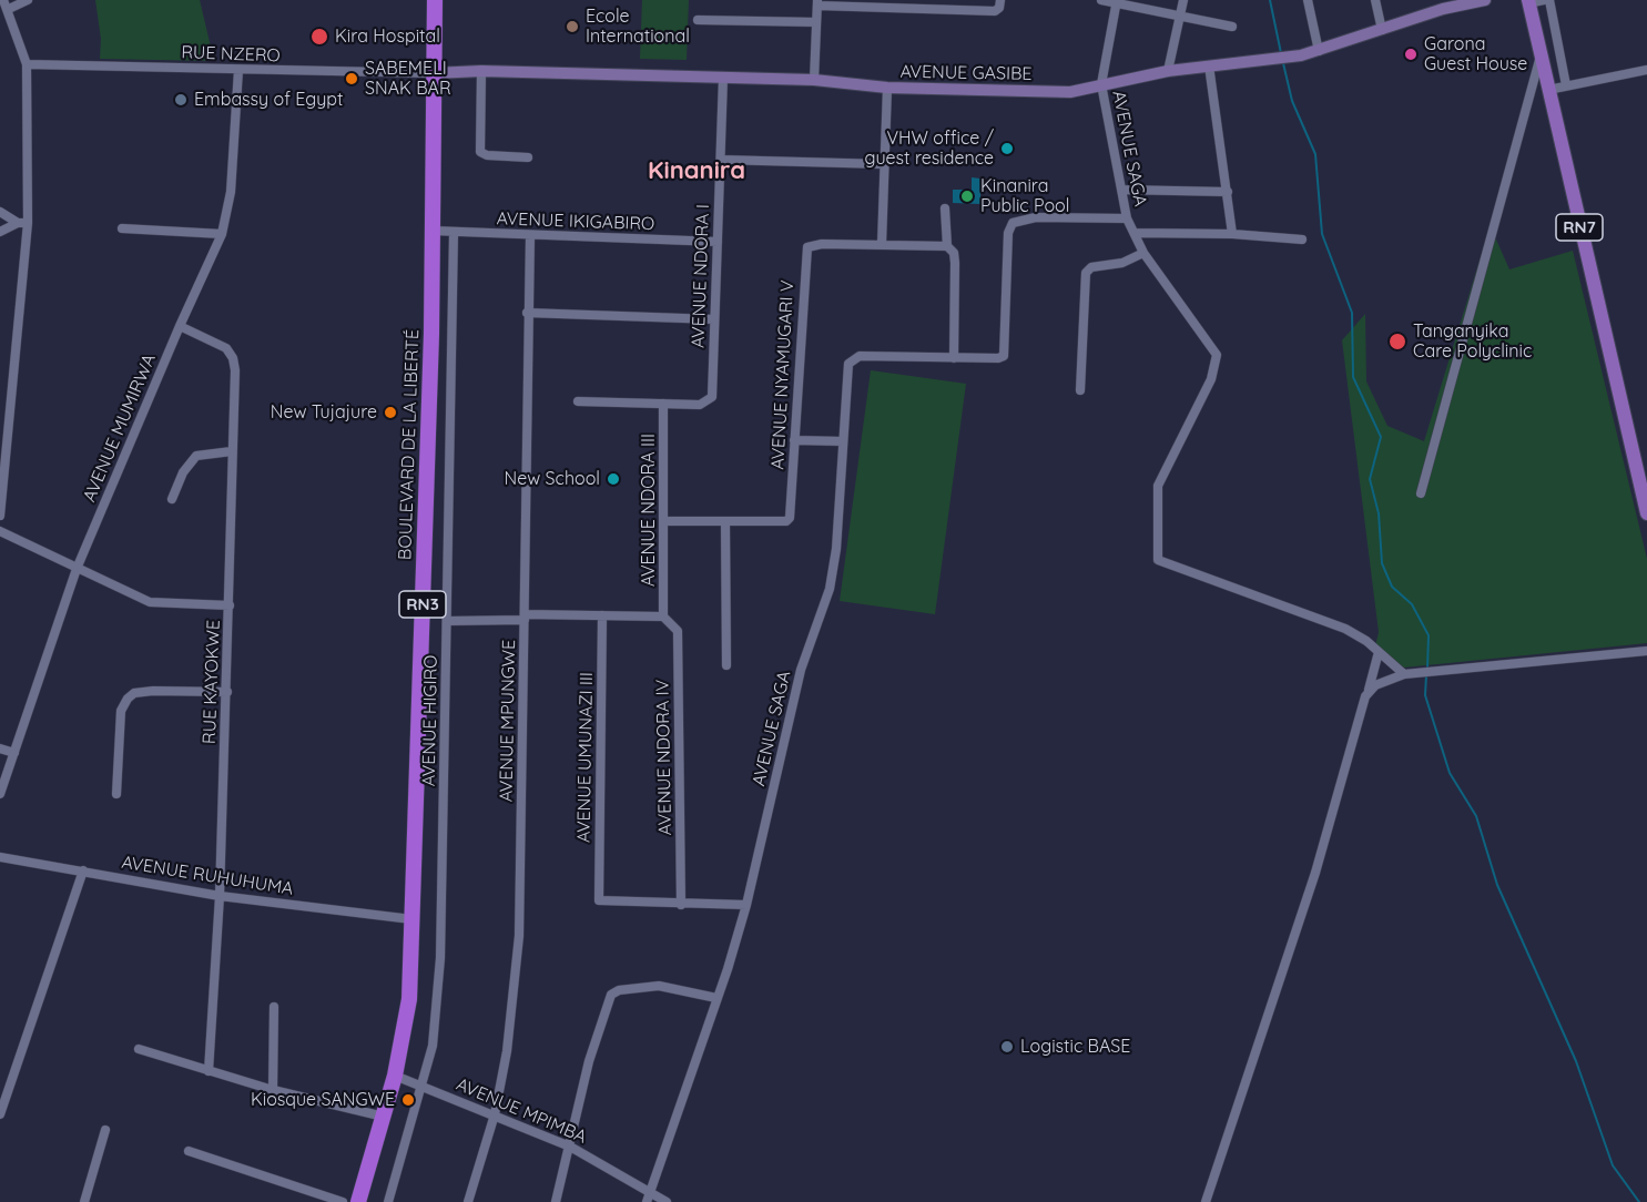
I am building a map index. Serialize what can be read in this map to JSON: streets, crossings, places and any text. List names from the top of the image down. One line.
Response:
{"streets":{"highway":["BOULEVARD DE LA LIBERTÉ","RN3"],"main road":["RN7"],"street":["RUE NZERO","AVENUE GASIBE","AVENUE SAGA","AVENUE IKIGABIRO","AVENUE NDORA I","AVENUE NYAMUGARI V","AVENUE MUMIRWA","AVENUE NDORA III","RUE KAYOKWE","AVENUE HIGIRO","AVENUE MPUNGWE","AVENUE UMUNAZI III","AVENUE NDORA IV","AVENUE RUHUHUMA","AVENUE MPIMBA"]},"crossings":[["RUE NZERO","AVENUE GASIBE"],["RUE NZERO","AVENUE MUMIRWA"],["RUE NZERO","BOULEVARD DE LA LIBERTÉ"],["AVENUE GASIBE","AVENUE SAGA"],["AVENUE GASIBE","AVENUE NDORA I"],["AVENUE GASIBE","BOULEVARD DE LA LIBERTÉ"],["AVENUE SAGA","AVENUE MPIMBA"],["AVENUE IKIGABIRO","AVENUE NDORA I"],["AVENUE IKIGABIRO","BOULEVARD DE LA LIBERTÉ"],["AVENUE IKIGABIRO","AVENUE HIGIRO"],["AVENUE IKIGABIRO","AVENUE MPUNGWE"],["AVENUE NDORA I","AVENUE NDORA III"],["AVENUE NYAMUGARI V","AVENUE NDORA III"],["AVENUE MUMIRWA","RUE KAYOKWE"],["BOULEVARD DE LA LIBERTÉ","AVENUE RUHUHUMA"],["BOULEVARD DE LA LIBERTÉ","AVENUE MPIMBA"],["AVENUE NDORA III","AVENUE NDORA IV"],["RUE KAYOKWE","AVENUE RUHUHUMA"],["AVENUE HIGIRO","AVENUE MPIMBA"],["AVENUE MPUNGWE","AVENUE MPIMBA"],["AVENUE UMUNAZI III","AVENUE NDORA IV"]],"districts":["Kinanira"],"places":["Ecole International","Kira Hospital","Garona Guest House","SABEMELI SNAK BAR","Embassy of Egypt","VHW office / guest residence","Kinanira Public Pool","Tanganyika Care Polyclinic","New Tujajure","New School","Logistic BASE","Kiosque SANGWE"]}
